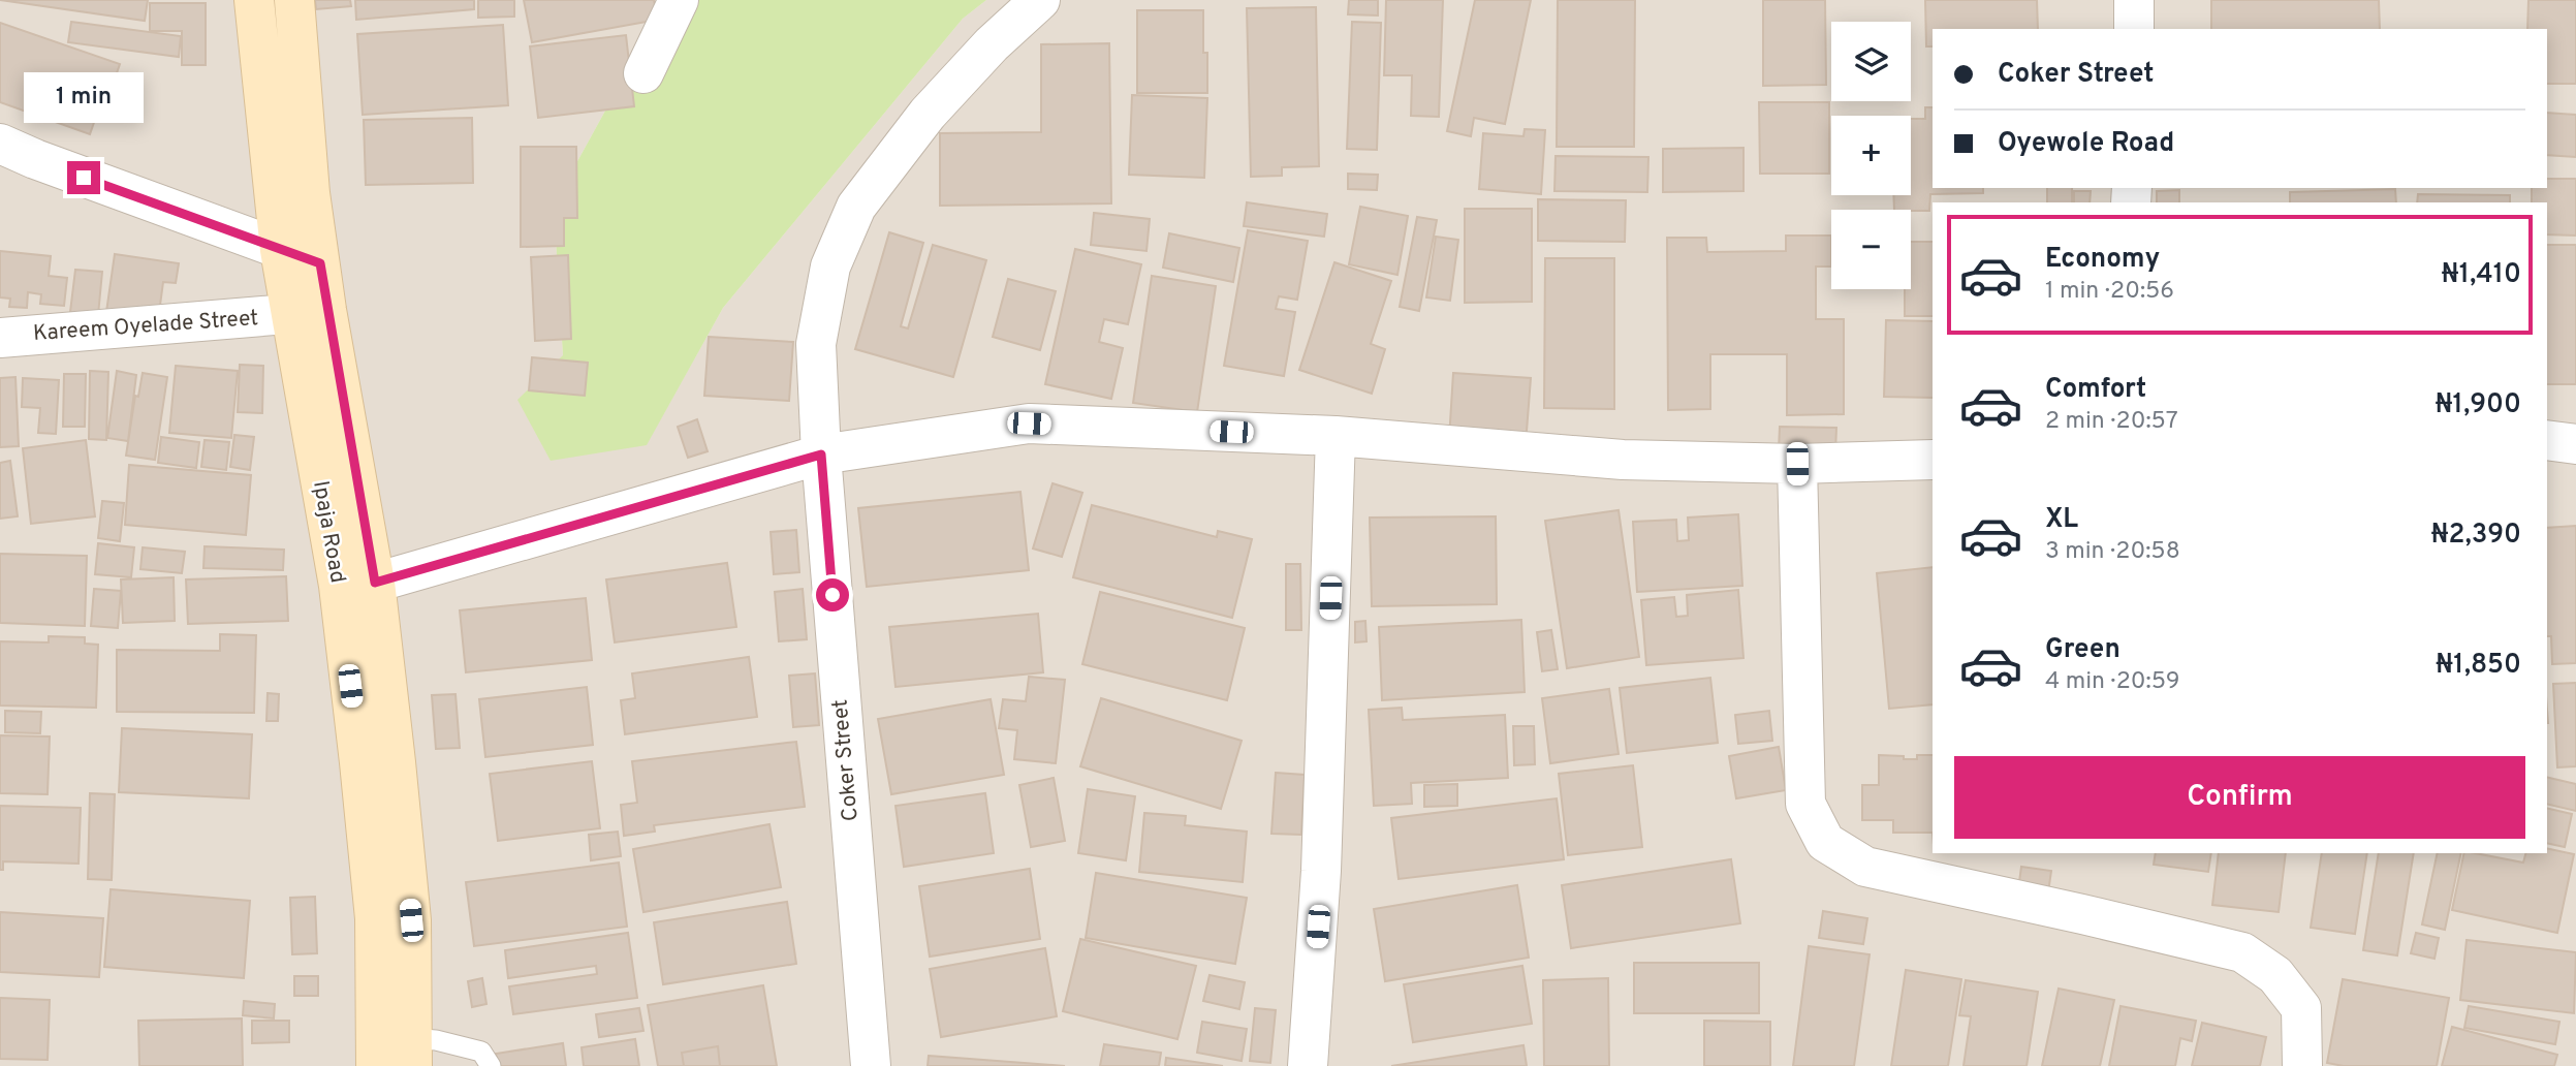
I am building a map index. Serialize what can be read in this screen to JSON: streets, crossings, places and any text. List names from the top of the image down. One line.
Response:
{"streets":{"main road":["Ipaja Road"],"street":["Kareem Oyelade Street","Coker Street"]},"crossings":[["Kareem Oyelade Street","Ipaja Road"]],"page":{"map_buttons":["+","−"],"banner":["Coker Street","Oyewole Road"],"bubble":"1 min","list":[{"name":"Economy","note":"1 min · 20:56","value":"₦1,410"},{"name":"Comfort","note":"2 min · 20:57","value":"₦1,900"},{"name":"XL","note":"3 min · 20:58","value":"₦2,390"},{"name":"Green","note":"4 min · 20:59","value":"₦1,850"}],"buttons":"Confirm"}}
